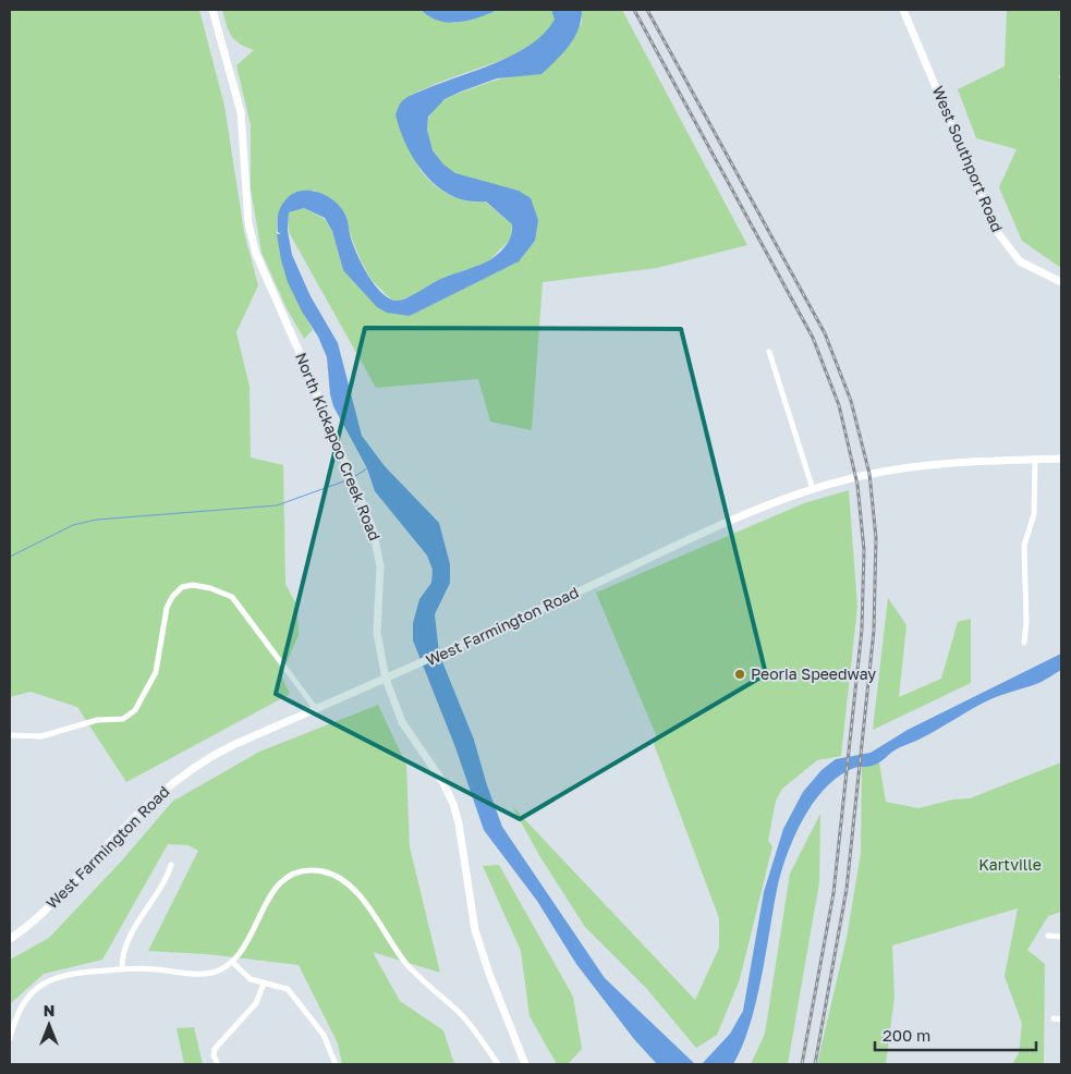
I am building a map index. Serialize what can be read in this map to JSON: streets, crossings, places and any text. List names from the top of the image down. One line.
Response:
{"streets":{"main road":["West Southport Road","North Kickapoo Creek Road","West Farmington Road"]},"crossings":[["North Kickapoo Creek Road","West Farmington Road"]],"parks":["Kartville"],"places":["Peoria Speedway"],"scale_bar":"200 m","north":"top"}
